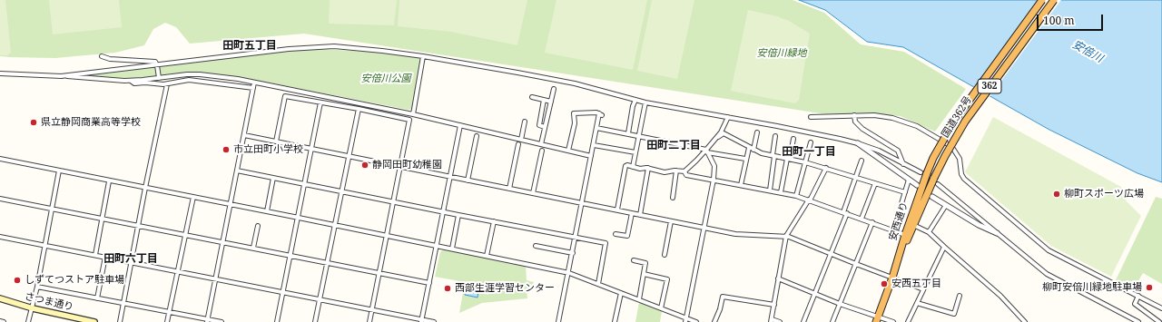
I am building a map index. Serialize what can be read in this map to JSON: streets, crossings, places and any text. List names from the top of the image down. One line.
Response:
{"streets":{"highway":["362","国道362号","安西通り"],"main road":["さつま通り"]},"crossings":[["国道362号","安西通り"]],"districts":["田町五丁目","田町二丁目","田町一丁目","田町六丁目"],"water":["安倍川"],"parks":["安倍川緑地","安倍川公園"],"places":["県立静岡商業高等学校","市立田町小学校","静岡田町幼稚園","柳町スポーツ広場","しずてつストア駐車場","安西五丁目","柳町安倍川緑地駐車場","西部生涯学習センター"],"scale_bar":"100 m"}
